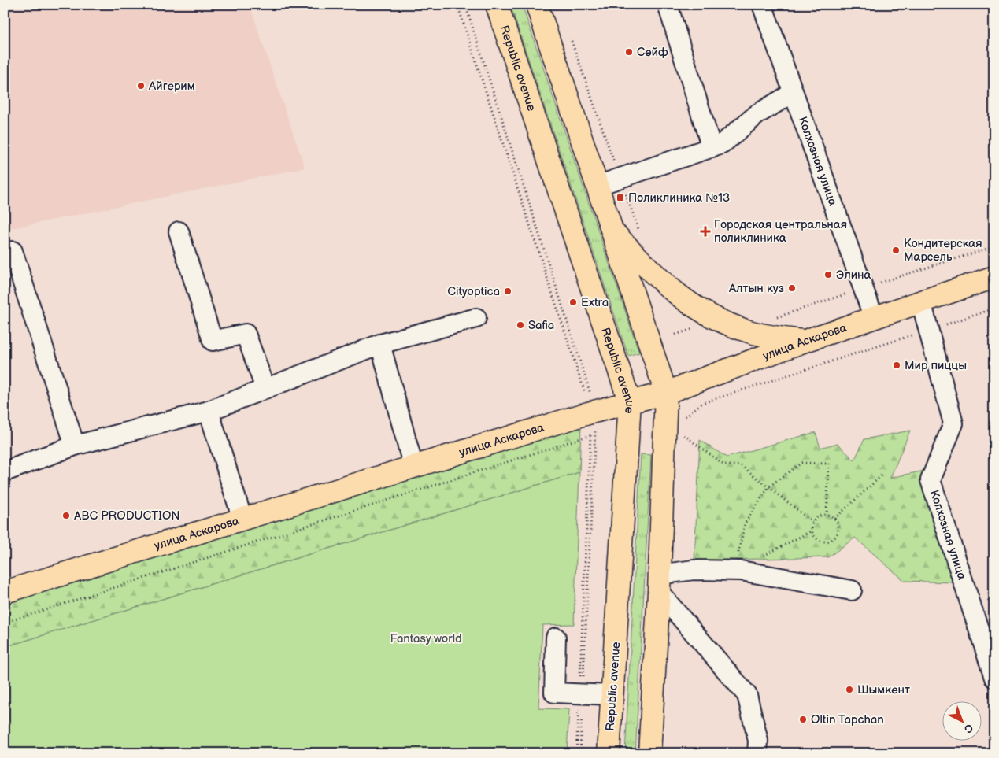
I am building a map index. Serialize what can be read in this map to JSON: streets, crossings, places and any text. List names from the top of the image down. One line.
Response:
{"streets":{"main road":["Republic avenue","улица Аскарова"],"street":["Колхозная улица"]},"crossings":[["Republic avenue","улица Аскарова"],["Колхозная улица","улица Аскарова"]],"parks":["Fantasy world"],"places":{"other":["Сейф","Айгерим","Кондитерская Марсель","Элина","Алтын куз","Cityoptica","Extra","Safia","Мир пиццы","ABC PRODUCTION","Шымкент","Oltin Tapchan"],"transit":["Поликлиника №13"],"health":["Городская центральная поликлиника"]},"north":"bottom right"}
